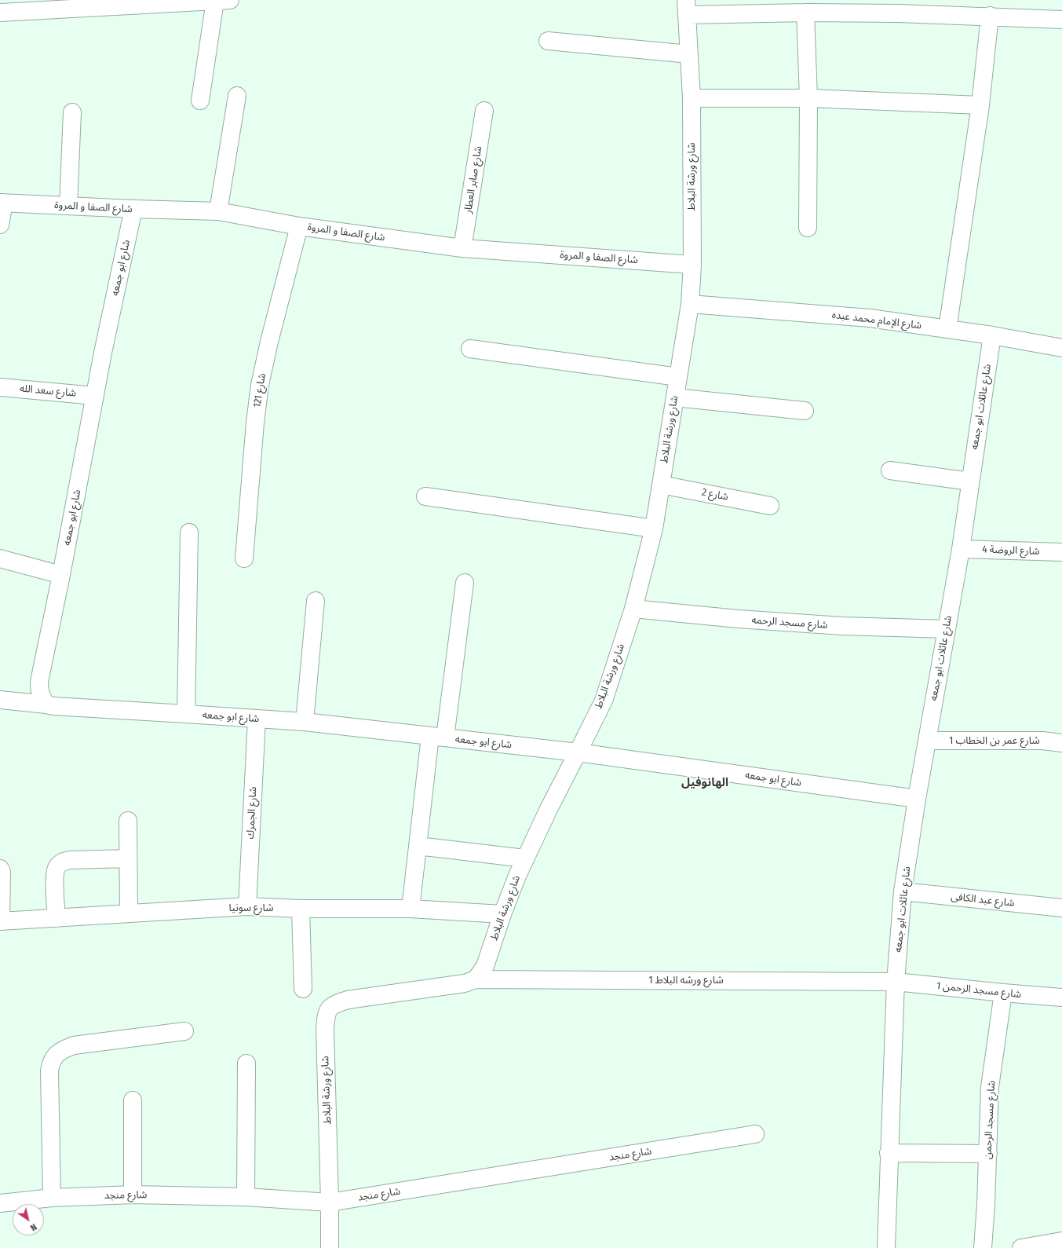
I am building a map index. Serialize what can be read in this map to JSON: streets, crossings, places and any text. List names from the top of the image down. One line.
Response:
{"streets":{"street":["شارع ورشة البلاط","شارع صابر العطار","شارع الصفا و المروة","شارع ابو جمعه","شارع الإمام محمد عبده","شارع 121","شارع سعد الله","شارع عائلات ابو جمعه","شارع 2","شارع الروضة 4","شارع مسجد الرحمه","شارع عمر بن الخطاب 1","شارع الجمرك","شارع عبد الكافى","شارع سونيا","شارع ورشه البلاط 1","شارع مسجد الرحمن 1","شارع مسجد الرحمن","شارع منجد"]},"crossings":[["شارع ورشة البلاط","شارع الصفا و المروة"],["شارع ورشة البلاط","شارع ابو جمعه"],["شارع ورشة البلاط","شارع الإمام محمد عبده"],["شارع ورشة البلاط","شارع 2"],["شارع ورشة البلاط","شارع مسجد الرحمه"],["شارع ورشة البلاط","شارع سونيا"],["شارع ورشة البلاط","شارع ورشه البلاط 1"],["شارع ورشة البلاط","شارع منجد"],["شارع صابر العطار","شارع الصفا و المروة"],["شارع الصفا و المروة","شارع ابو جمعه"],["شارع الصفا و المروة","شارع 121"],["شارع ابو جمعه","شارع سعد الله"],["شارع ابو جمعه","شارع عائلات ابو جمعه"],["شارع ابو جمعه","شارع الجمرك"],["شارع الإمام محمد عبده","شارع عائلات ابو جمعه"],["شارع عائلات ابو جمعه","شارع الروضة 4"],["شارع عائلات ابو جمعه","شارع مسجد الرحمه"],["شارع عائلات ابو جمعه","شارع عمر بن الخطاب 1"],["شارع عائلات ابو جمعه","شارع عبد الكافى"],["شارع عائلات ابو جمعه","شارع ورشه البلاط 1"],["شارع عائلات ابو جمعه","شارع مسجد الرحمن 1"],["شارع الجمرك","شارع سونيا"],["شارع ورشه البلاط 1","شارع مسجد الرحمن 1"],["شارع مسجد الرحمن 1","شارع مسجد الرحمن"]],"districts":["الهانوفيل"],"north":"bottom right"}
